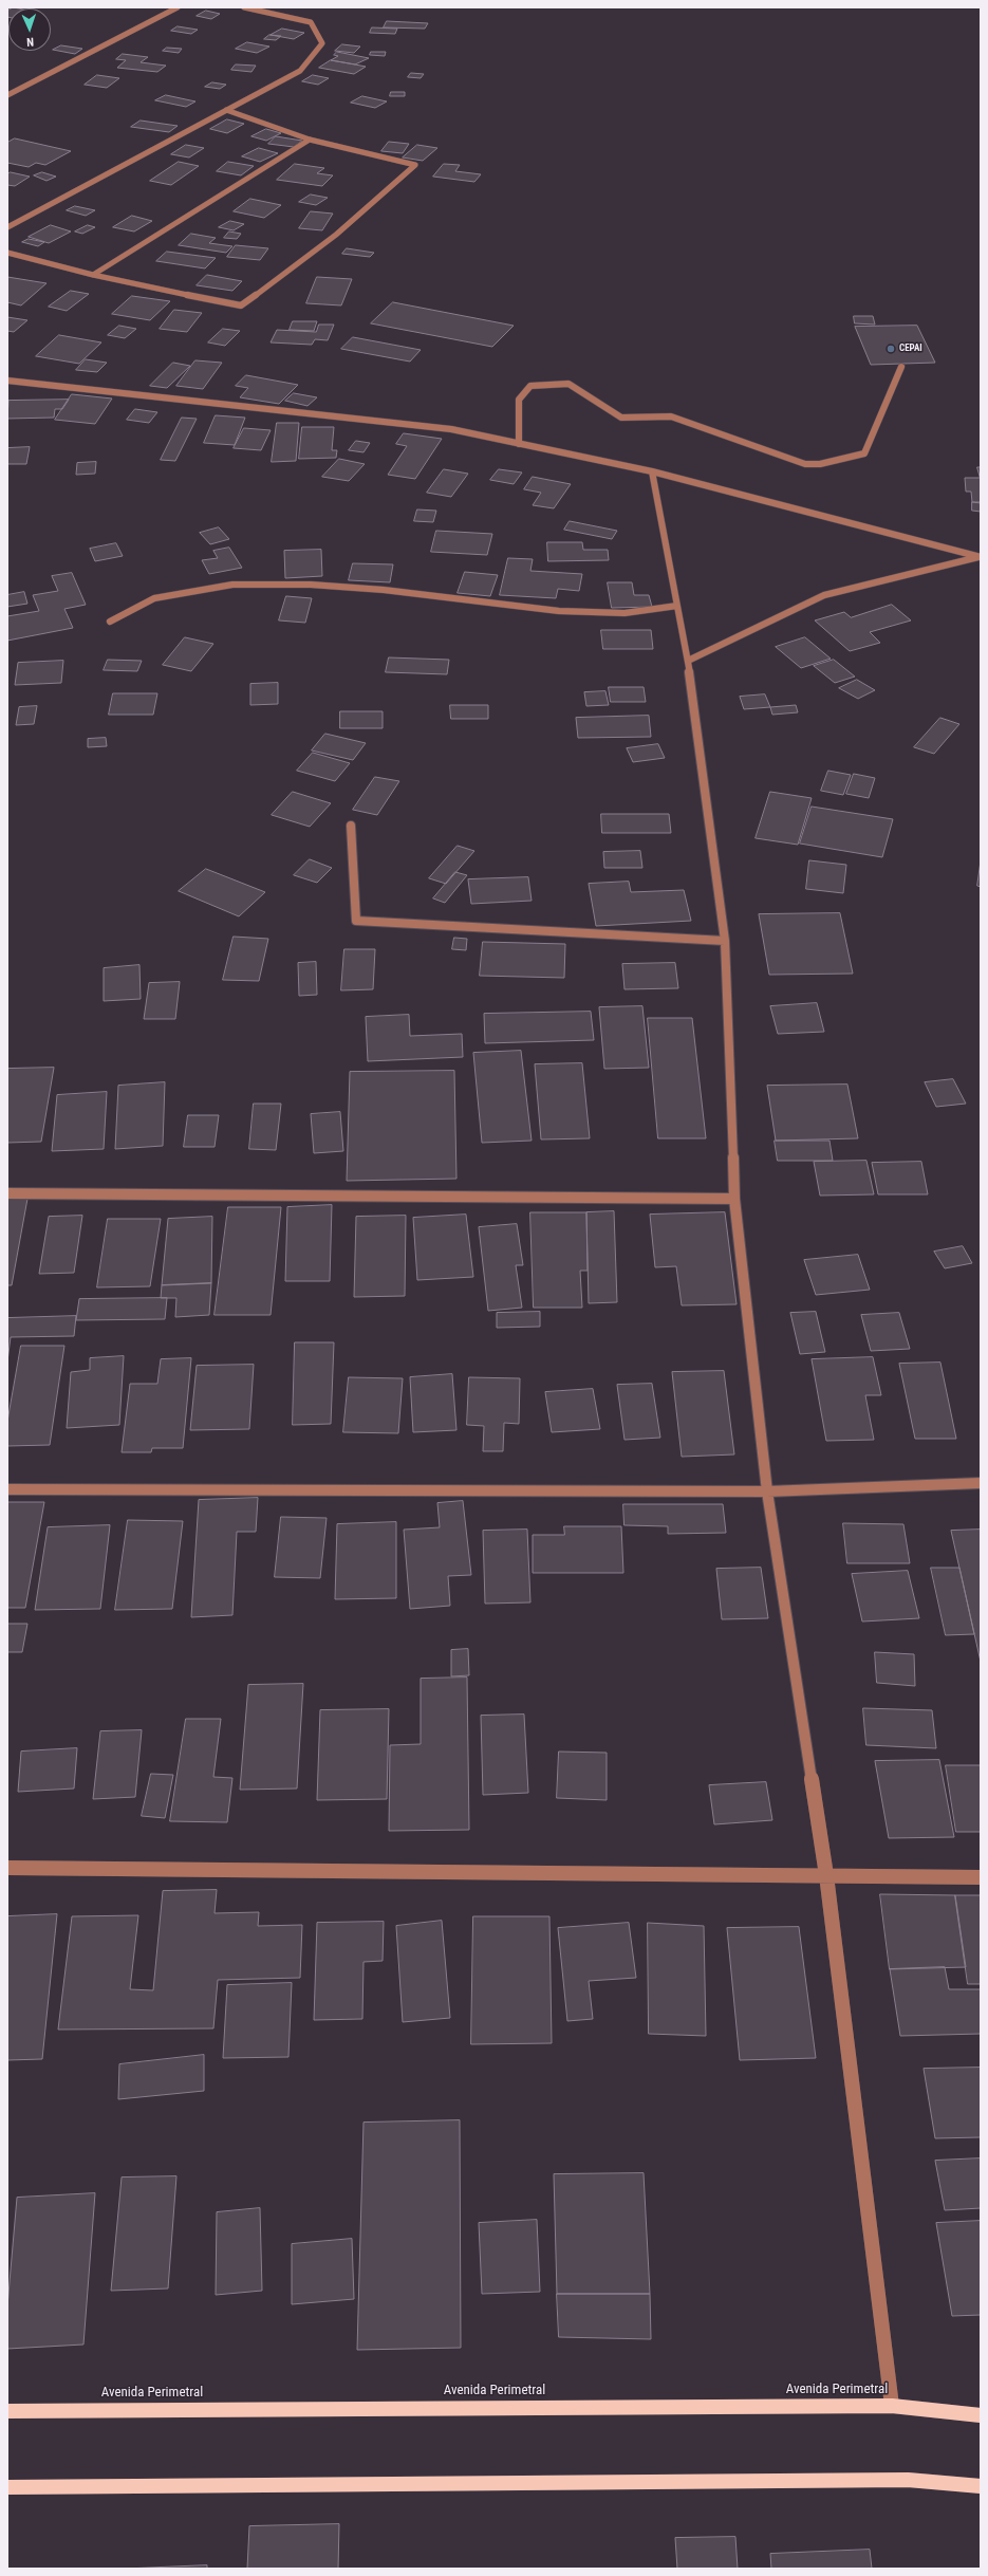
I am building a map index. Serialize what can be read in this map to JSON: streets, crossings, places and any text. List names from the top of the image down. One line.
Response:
{"streets":{"main road":["Avenida Perimetral"]},"places":["CEPAI"],"north":"bottom"}
